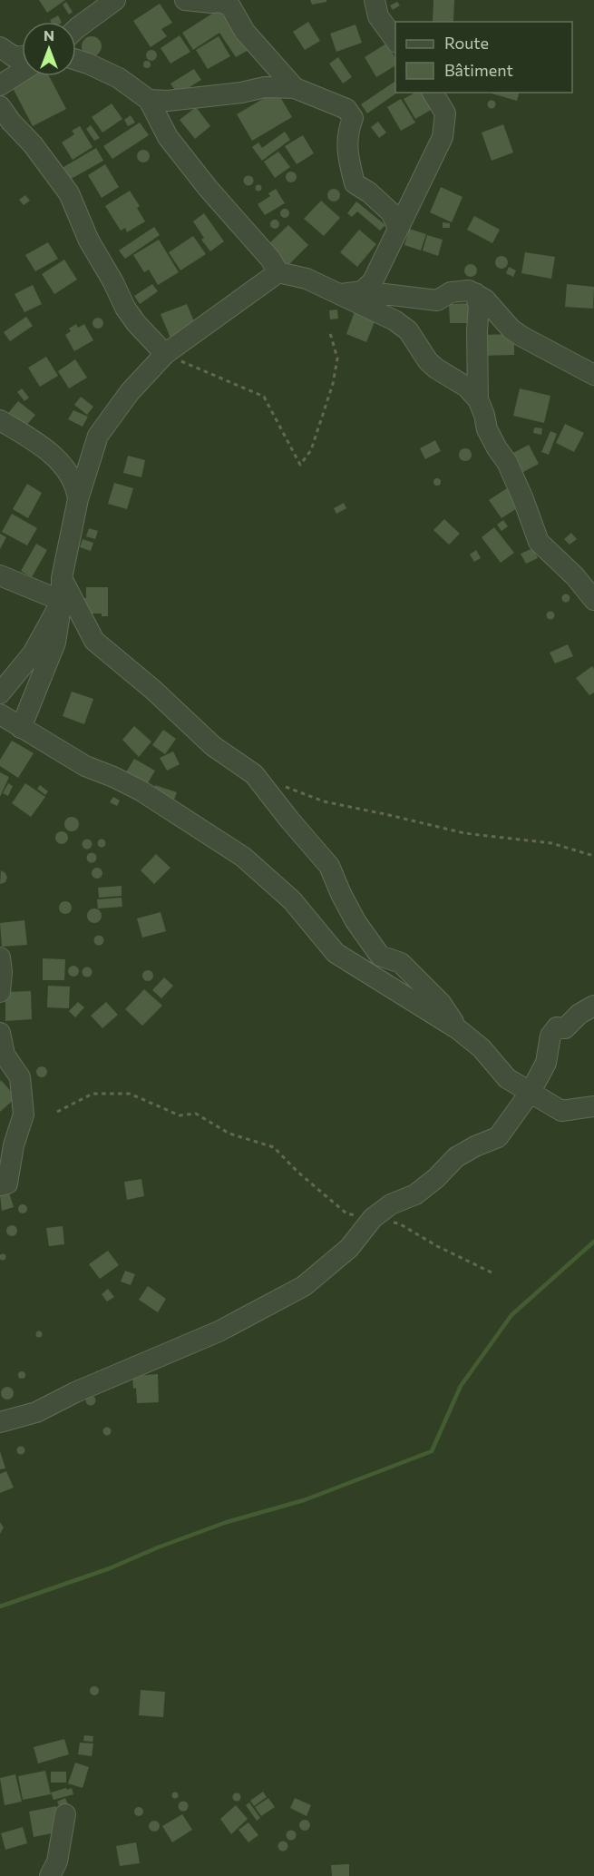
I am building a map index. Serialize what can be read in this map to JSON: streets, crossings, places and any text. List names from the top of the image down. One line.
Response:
{"legend":["Route","Bâtiment"],"north":"top"}
